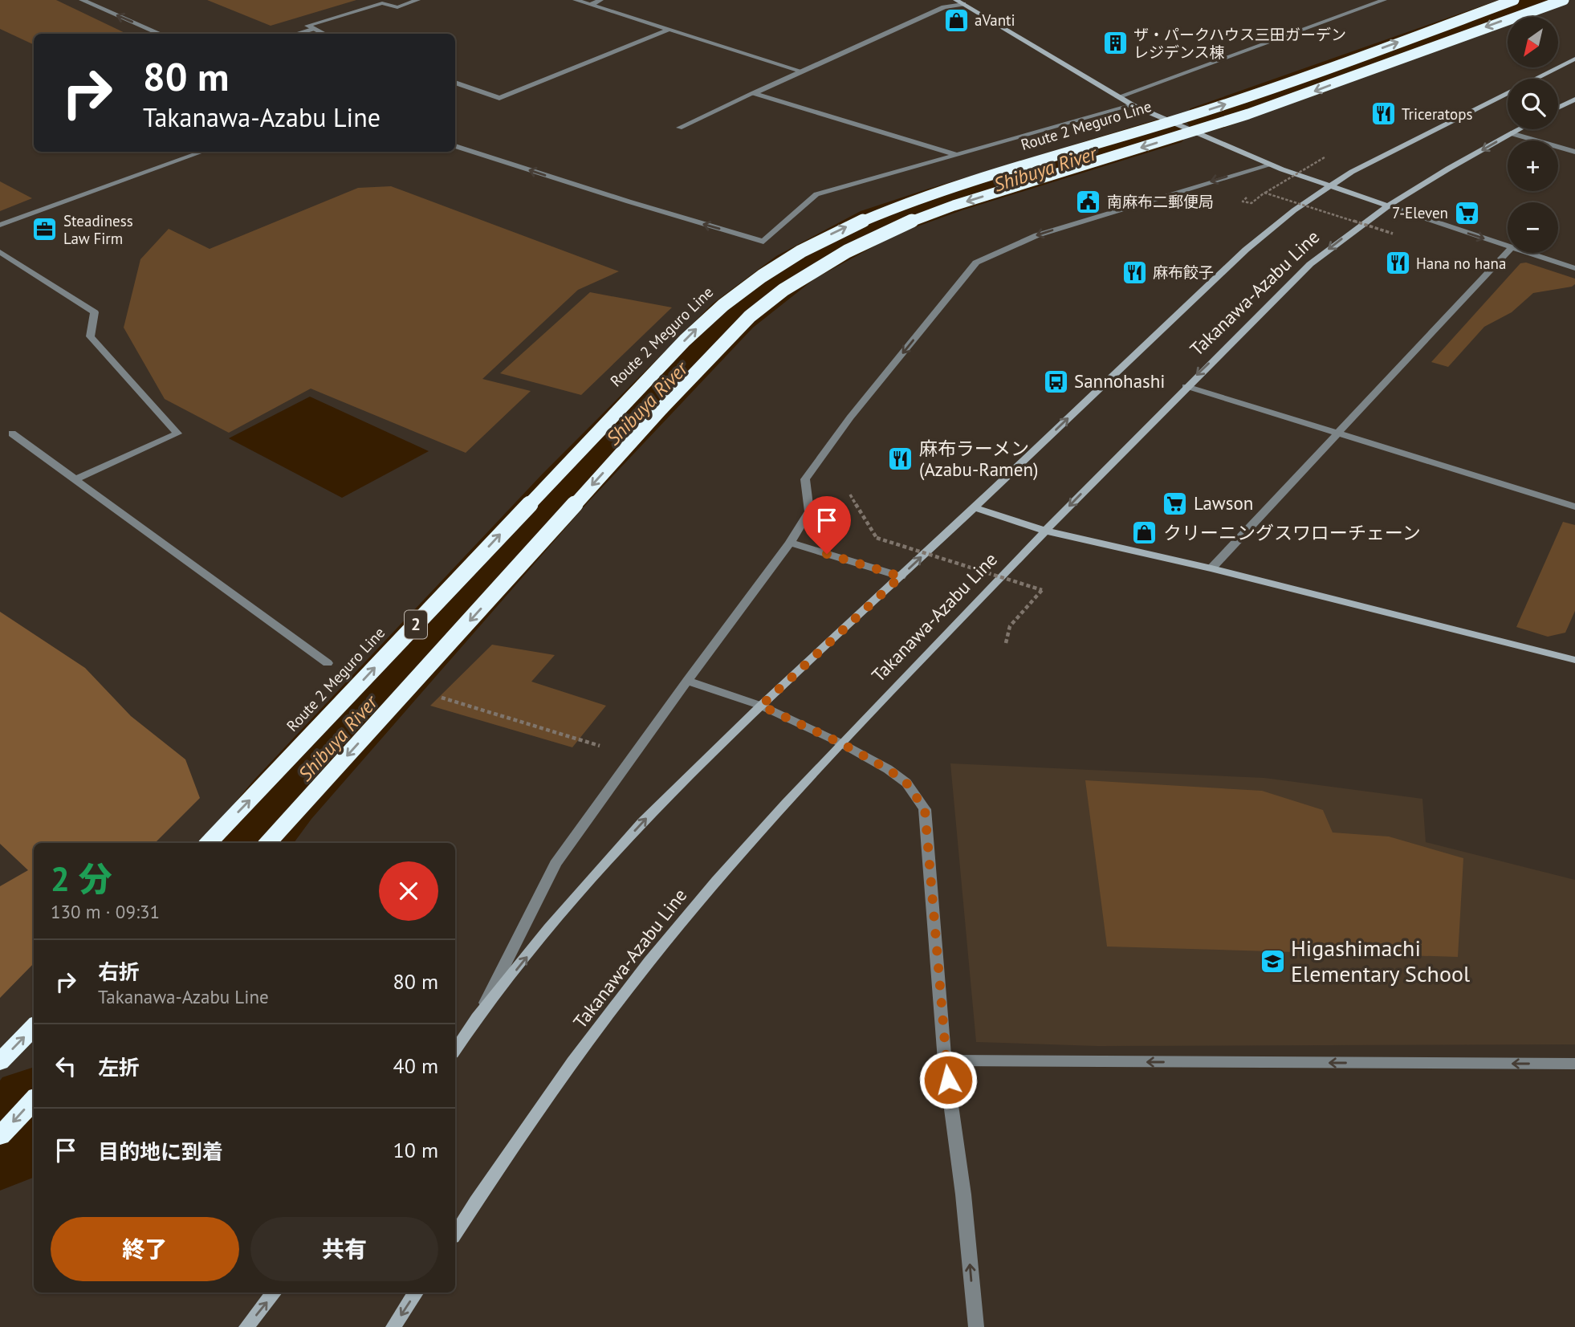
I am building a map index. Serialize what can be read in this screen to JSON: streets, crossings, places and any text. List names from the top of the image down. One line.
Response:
{"streets":{"highway":["Route 2 Meguro Line","2"],"main road":["Takanawa-Azabu Line"]},"water":["Shibuya River"],"places":{"shop":["aVanti","クリーニングスワローチェーン"],"building":["ザ・パークハウス三田ガーデン レジデンス棟"],"restaurant":["Triceratops","Hana no hana","麻布餃子","麻布ラーメン (Azabu-Ramen)"],"public building":["南麻布二郵便局"],"supermarket":["7-Eleven","Lawson"],"office":["Steadiness Law Firm"],"bus stop":["Sannohashi"],"school or university":["Higashimachi Elementary School"]},"north":"bottom left","page":{"map_buttons":["+","−"],"turn":["80 m","Takanawa-Azabu Line"],"heading":["2 分","130 m · 09:31"],"list":[{"name":"右折","note":"Takanawa-Azabu Line","value":"80 m"},{"name":"左折","value":"40 m"},{"name":"目的地に到着","value":"10 m"}],"buttons":["終了","共有"]}}
